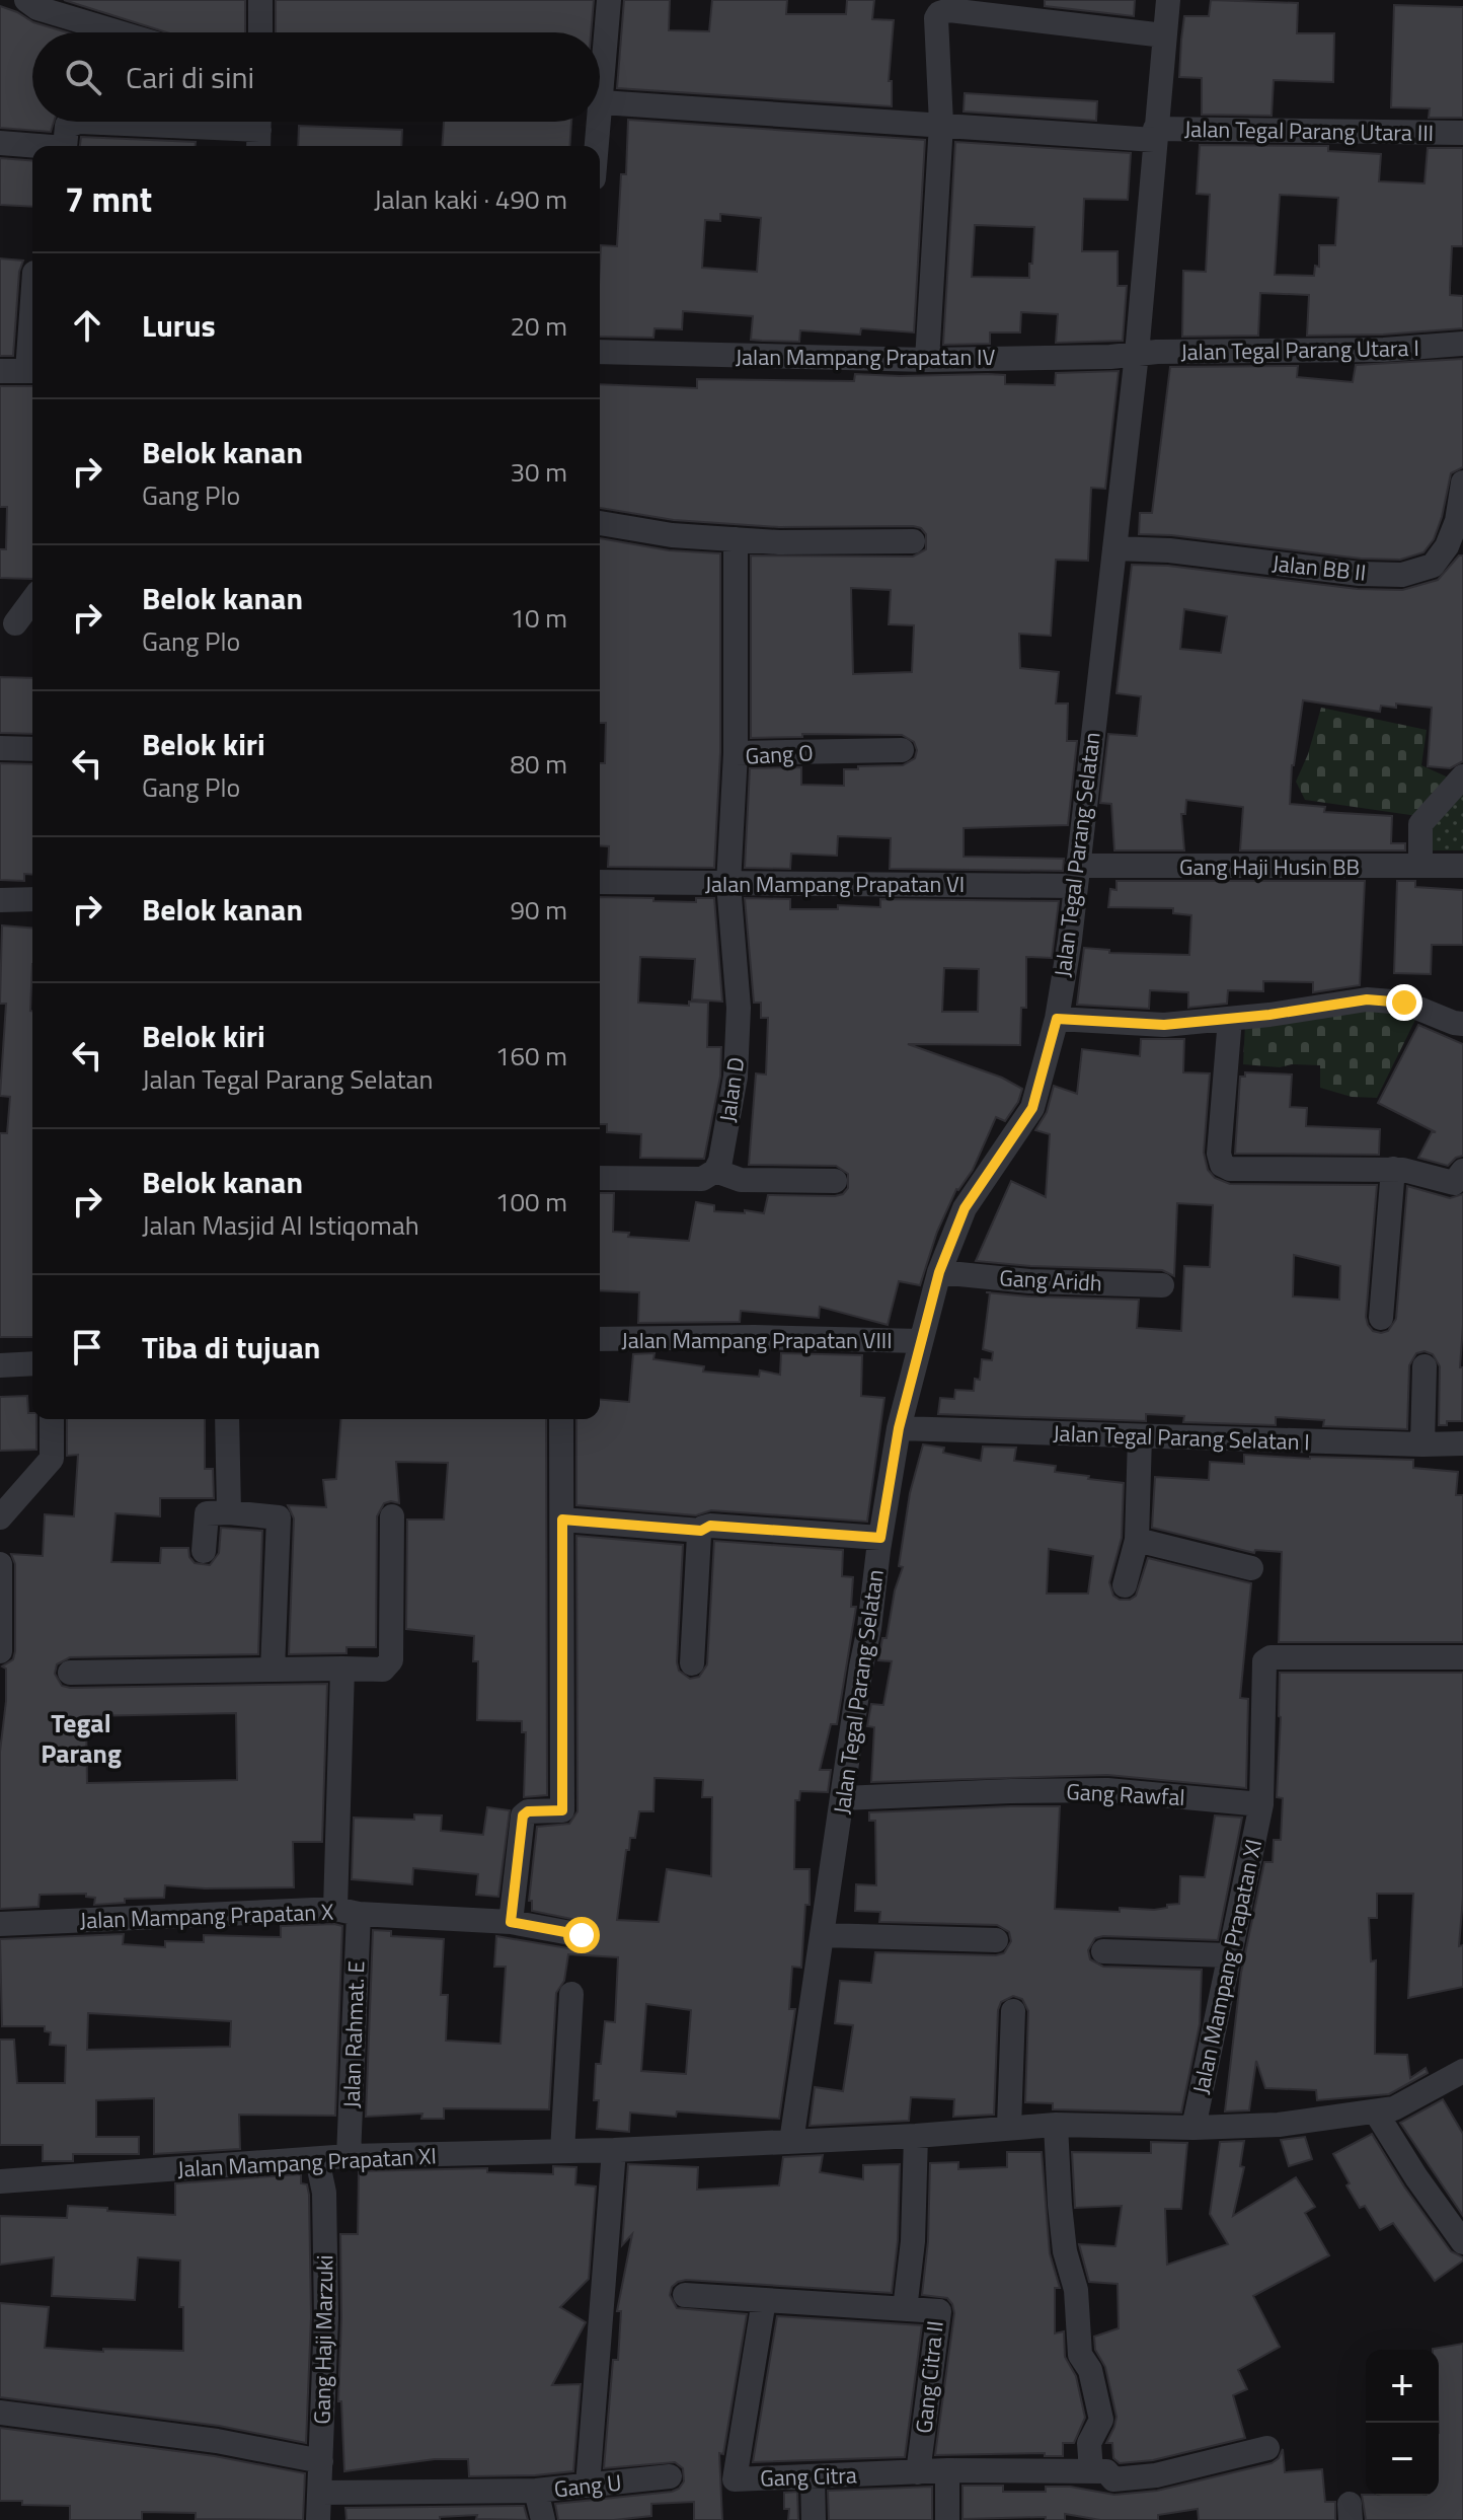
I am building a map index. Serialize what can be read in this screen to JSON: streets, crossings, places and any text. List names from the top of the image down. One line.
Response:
{"streets":{"street":["Jalan Tegal Parang Utara III","Jalan Tegal Parang Utara I","Jalan Mampang Prapatan IV","Jalan BB II","Gang O","Jalan Tegal Parang Selatan","Gang Haji Husin BB","Jalan Mampang Prapatan VI","Jalan D","Gang Aridh","Jalan Mampang Prapatan VIII","Jalan Tegal Parang Selatan I","Gang Rawfal","Jalan Mampang Prapatan X","Jalan Mampang Prapatan XI","Jalan Rahmat. E","Gang Haji Marzuki","Gang Citra II","Gang Citra","Gang U"]},"crossings":[["Jalan Tegal Parang Utara III","Jalan Tegal Parang Selatan"],["Jalan Tegal Parang Utara I","Jalan Mampang Prapatan IV"],["Jalan Tegal Parang Utara I","Jalan Tegal Parang Selatan"],["Jalan Mampang Prapatan IV","Jalan Tegal Parang Selatan"],["Jalan BB II","Jalan Tegal Parang Selatan"],["Gang O","Jalan Mampang Prapatan VI"],["Gang O","Jalan D"],["Jalan Tegal Parang Selatan","Gang Haji Husin BB"],["Jalan Tegal Parang Selatan","Jalan Mampang Prapatan VI"],["Jalan Tegal Parang Selatan","Gang Aridh"],["Jalan Tegal Parang Selatan","Jalan Mampang Prapatan VIII"],["Jalan Tegal Parang Selatan","Jalan Tegal Parang Selatan I"],["Jalan Tegal Parang Selatan","Gang Rawfal"],["Jalan Tegal Parang Selatan","Jalan Mampang Prapatan XI"],["Gang Haji Husin BB","Jalan Mampang Prapatan VI"],["Jalan Mampang Prapatan VI","Jalan D"],["Gang Rawfal","Jalan Mampang Prapatan XI"],["Jalan Mampang Prapatan X","Jalan Rahmat. E"],["Jalan Mampang Prapatan XI","Jalan Rahmat. E"],["Jalan Mampang Prapatan XI","Gang Haji Marzuki"],["Gang Citra II","Gang Citra"]],"districts":["Tegal Parang"],"page":{"search":"Cari di sini","heading":["7 mnt","Jalan kaki · 490 m"],"list":[["Lurus","20 m"],["Belok kanan","Gang Plo","30 m"],["Belok kanan","Gang Plo","10 m"],["Belok kiri","Gang Plo","80 m"],["Belok kanan","90 m"],["Belok kiri","Jalan Tegal Parang Selatan","160 m"],["Belok kanan","Jalan Masjid Al Istiqomah","100 m"],"Tiba di tujuan"],"map_buttons":["+","−"]}}
